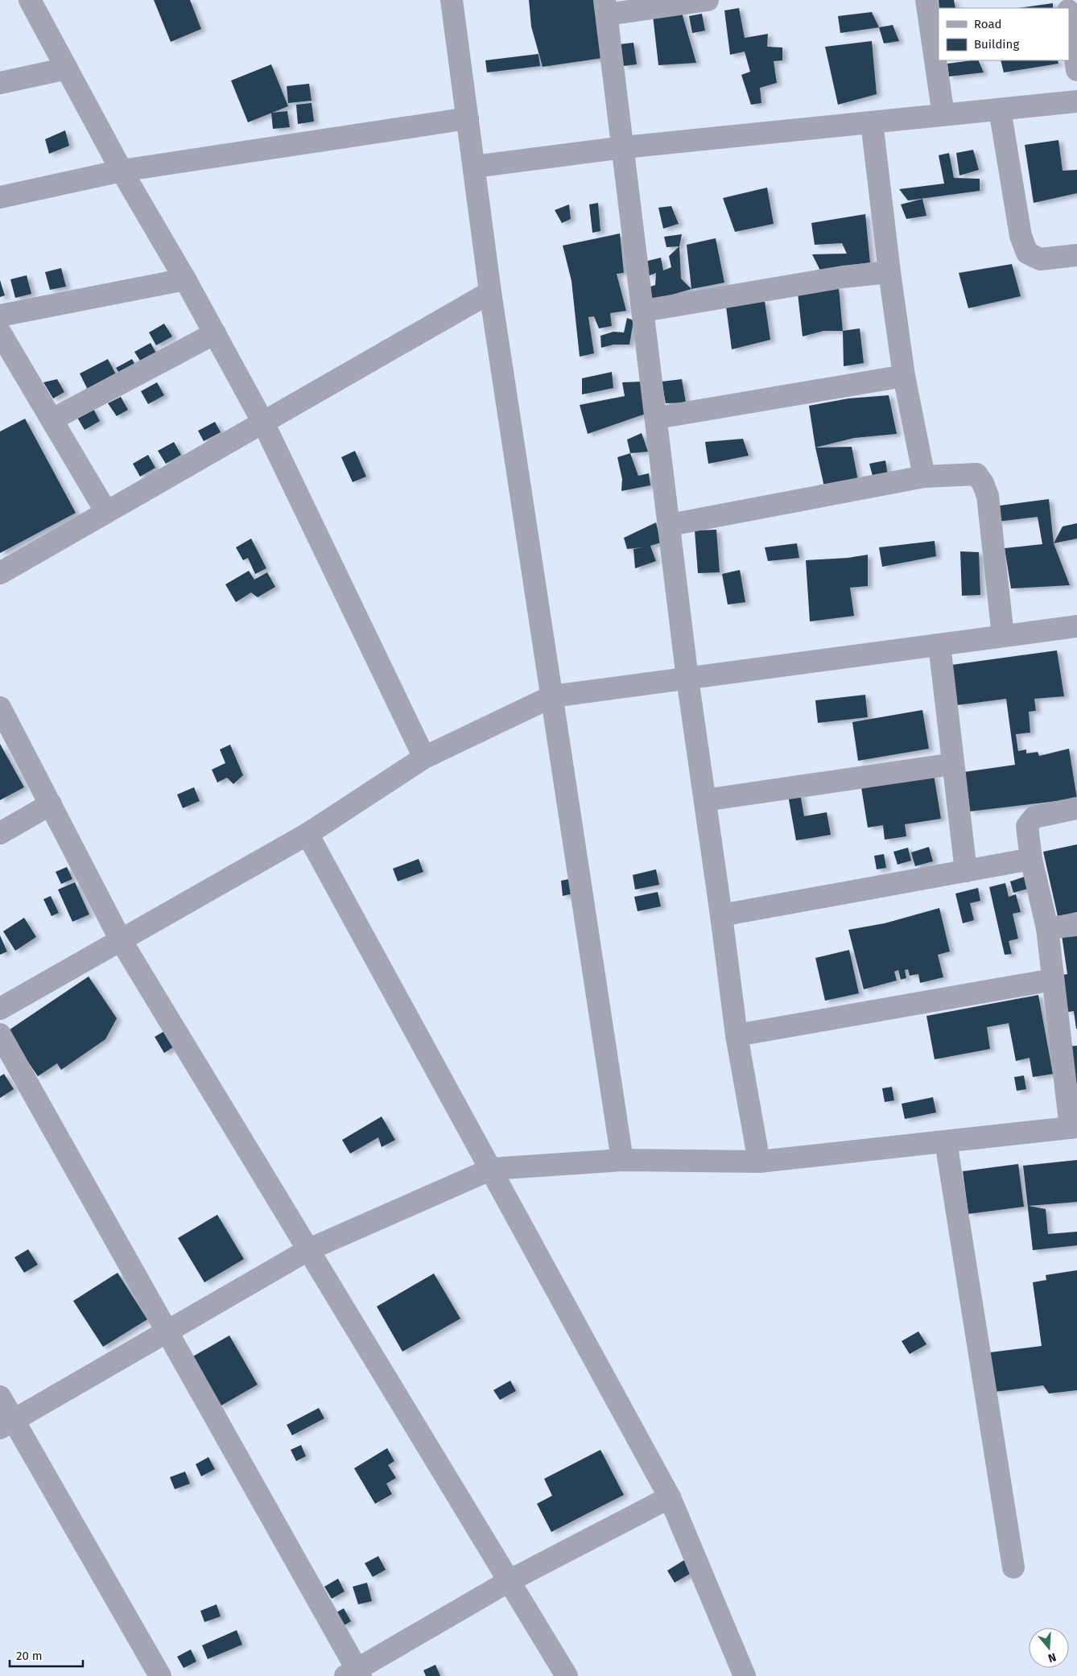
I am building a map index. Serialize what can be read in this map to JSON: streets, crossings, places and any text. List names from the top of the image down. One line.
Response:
{"legend":["Road","Building"],"scale_bar":"20 m","north":"bottom"}
